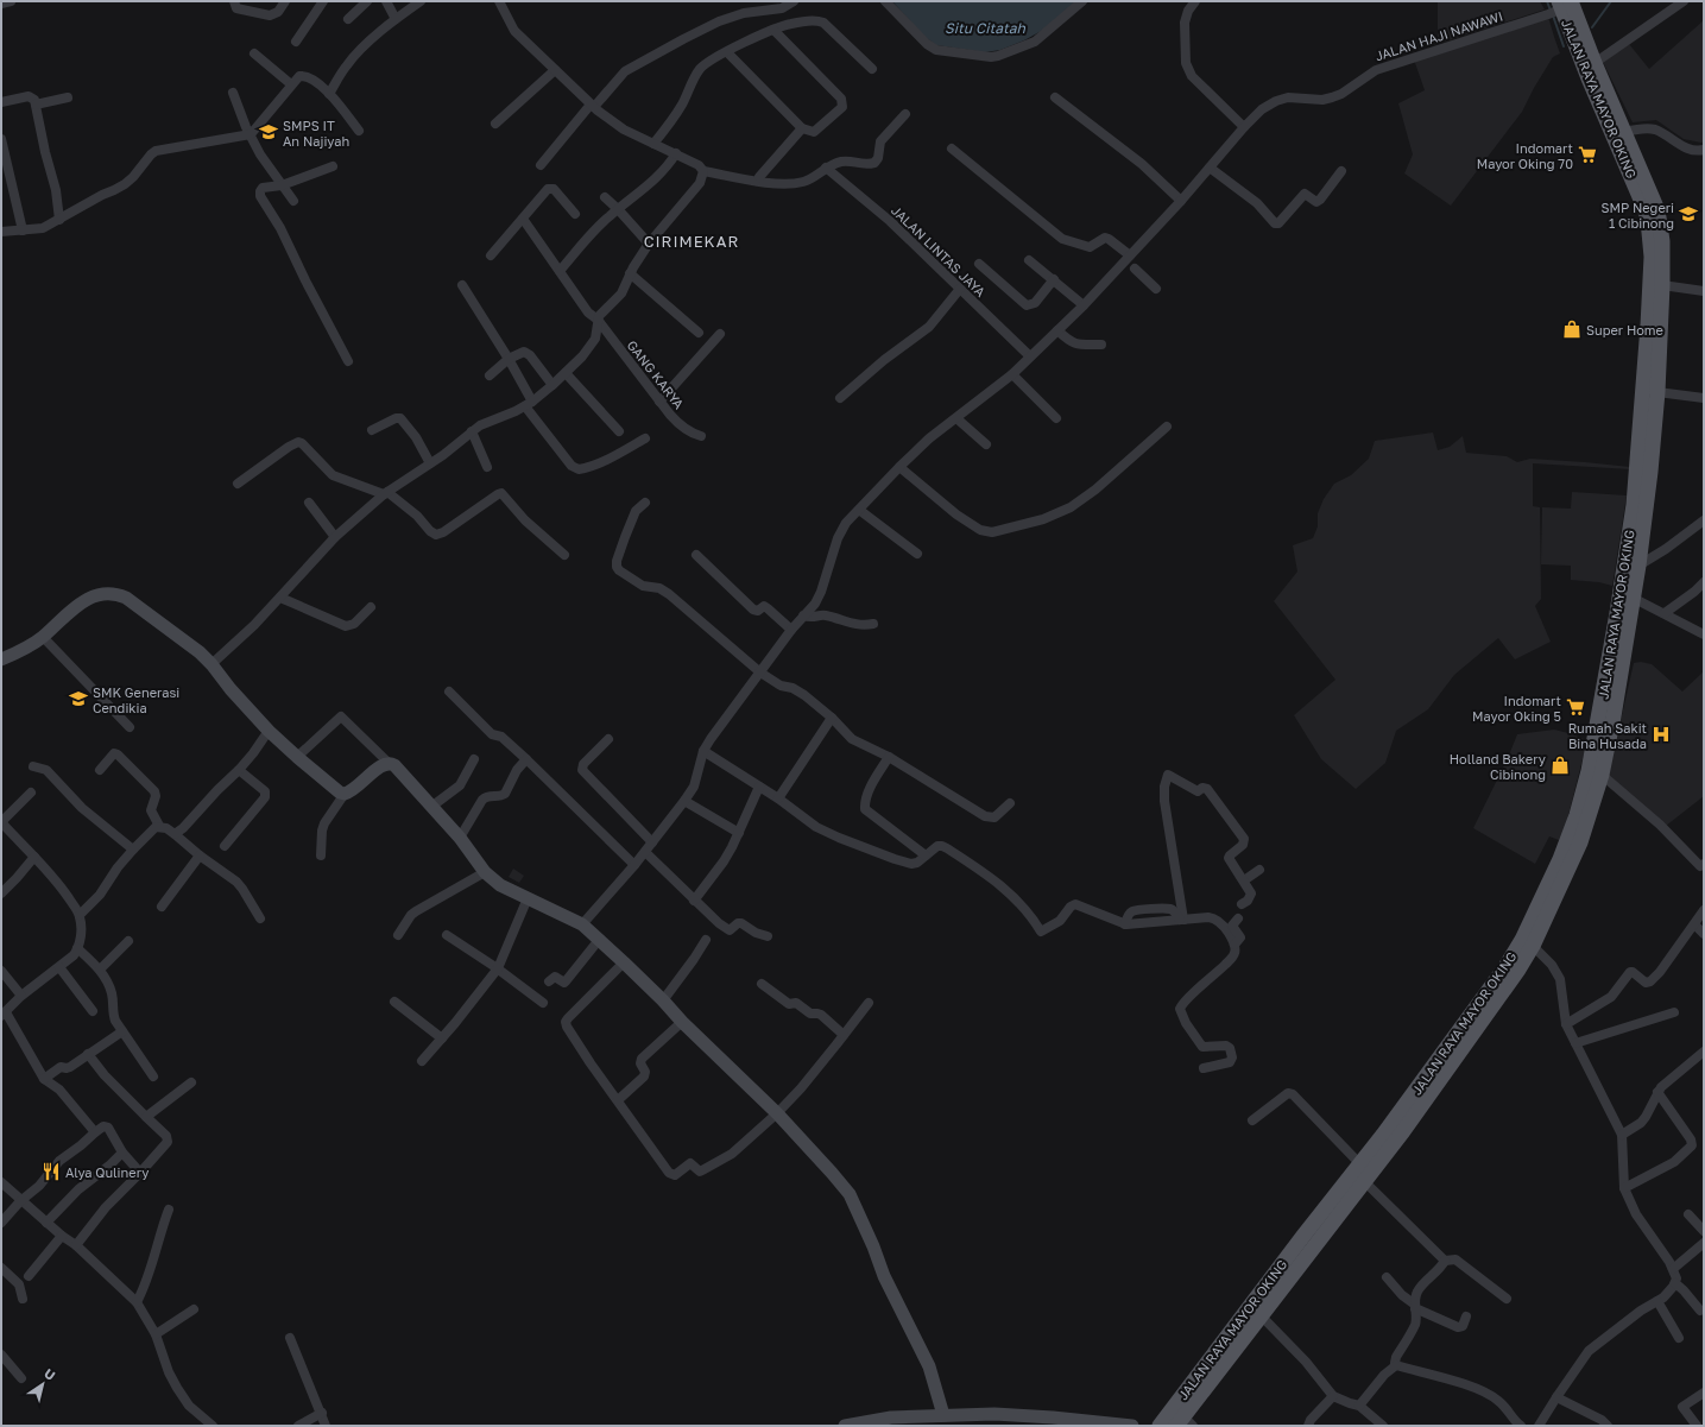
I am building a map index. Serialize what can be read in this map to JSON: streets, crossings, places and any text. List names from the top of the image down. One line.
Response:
{"streets":{"main road":["JALAN RAYA MAYOR OKING"],"street":["JALAN HAJI NAWAWI","JALAN LINTAS JAYA","GANG KARYA"]},"crossings":[["JALAN HAJI NAWAWI","JALAN RAYA MAYOR OKING"],["JALAN HAJI NAWAWI","JALAN LINTAS JAYA"]],"districts":["CIRIMEKAR"],"water":["Situ Citatah"],"places":{"school or university":["SMPS IT An Najiyah","SMP Negeri 1 Cibinong","SMK Generasi Cendikia"],"supermarket":["Indomart Mayor Oking 70","Indomart Mayor Oking 5"],"shop":["Super Home","Holland Bakery Cibinong"],"hospital":["Rumah Sakit Bina Husada"],"restaurant":["Alya Qulinery"]},"north":"top right"}
